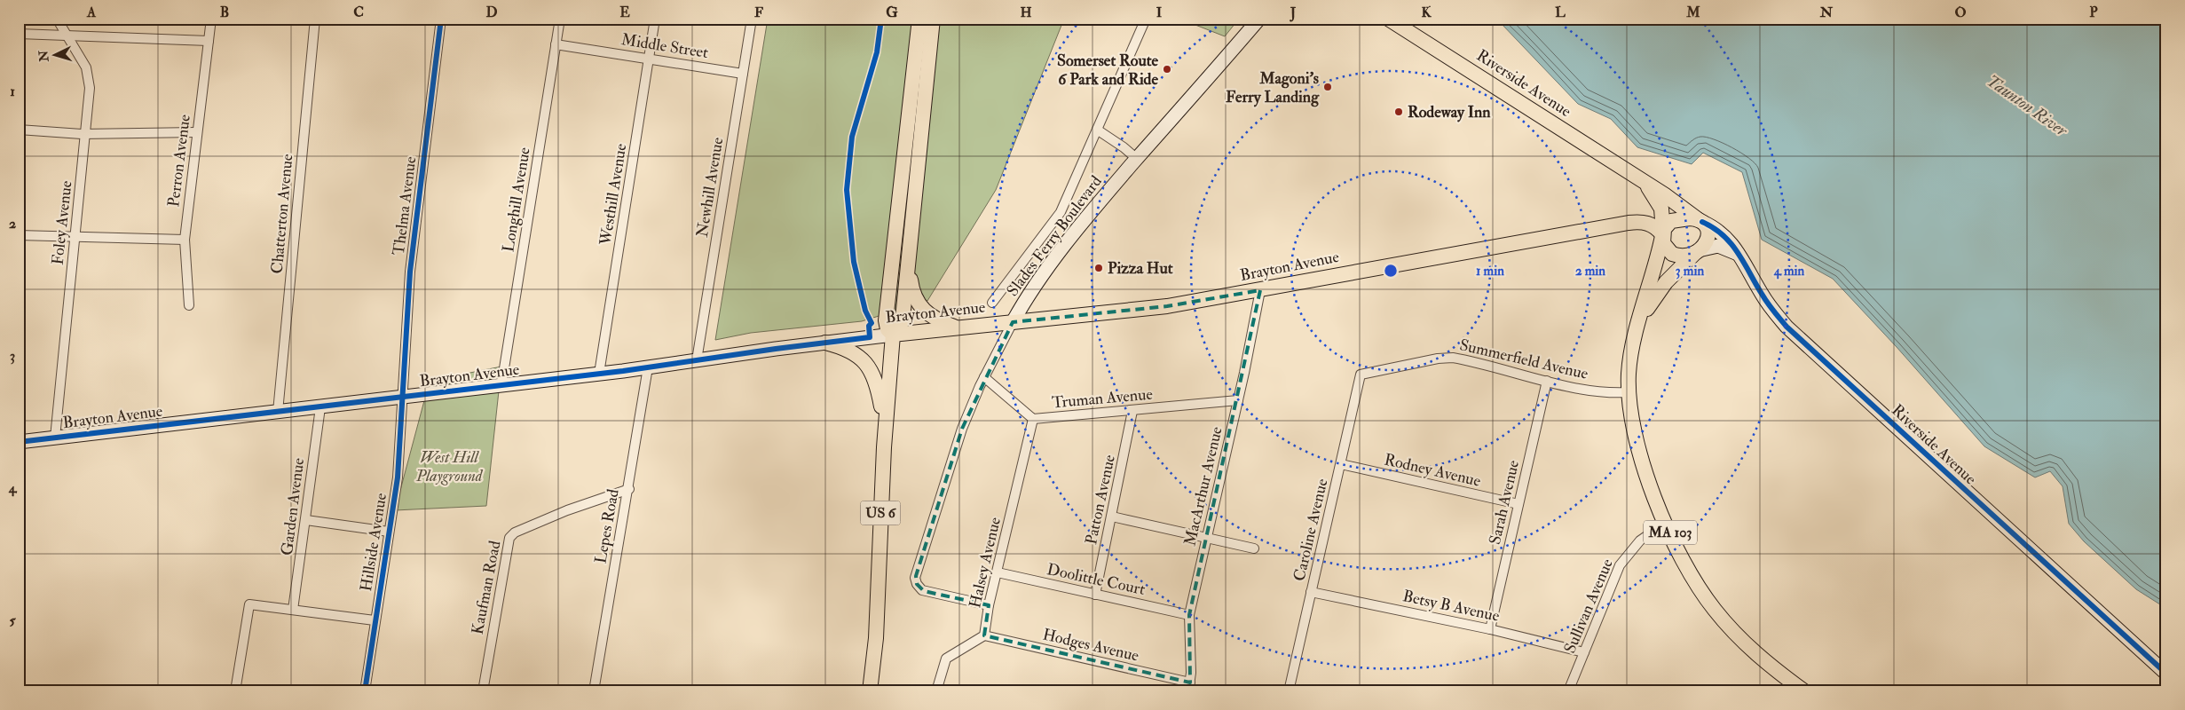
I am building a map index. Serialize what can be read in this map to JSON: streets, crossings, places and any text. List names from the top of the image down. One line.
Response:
{"streets":{"main road":["Riverside Avenue","Slades Ferry Boulevard","Brayton Avenue","US 6","MA 103"],"street":["Middle Street","Perron Avenue","Newhill Avenue","Westhill Avenue","Longhill Avenue","Thelma Avenue","Chatterton Avenue","Foley Avenue","Summerfield Avenue","Truman Avenue","Rodney Avenue","MacArthur Avenue","Patton Avenue","Sarah Avenue","Garden Avenue","Lepes Road","Caroline Avenue","Hillside Avenue","Halsey Avenue","Doolittle Court","Kaufman Road","Betsy B Avenue","Sullivan Avenue","Hodges Avenue"]},"crossings":[["Middle Street","Newhill Avenue"],["Middle Street","Westhill Avenue"],["Middle Street","Longhill Avenue"],["Riverside Avenue","Brayton Avenue"],["Riverside Avenue","MA 103"],["Newhill Avenue","Brayton Avenue"],["Westhill Avenue","Brayton Avenue"],["Longhill Avenue","Brayton Avenue"],["Thelma Avenue","Brayton Avenue"],["Thelma Avenue","Hillside Avenue"],["Chatterton Avenue","Brayton Avenue"],["Foley Avenue","Brayton Avenue"],["Slades Ferry Boulevard","Brayton Avenue"],["Slades Ferry Boulevard","Truman Avenue"],["Slades Ferry Boulevard","Halsey Avenue"],["Brayton Avenue","MacArthur Avenue"],["Brayton Avenue","Garden Avenue"],["Brayton Avenue","US 6"],["Brayton Avenue","Lepes Road"],["Brayton Avenue","MA 103"],["Brayton Avenue","Hillside Avenue"],["Summerfield Avenue","Sarah Avenue"],["Summerfield Avenue","Caroline Avenue"],["Summerfield Avenue","MA 103"],["Truman Avenue","MacArthur Avenue"],["Truman Avenue","Patton Avenue"],["Truman Avenue","Halsey Avenue"],["Rodney Avenue","Sarah Avenue"],["Rodney Avenue","Caroline Avenue"],["MacArthur Avenue","Doolittle Court"],["MacArthur Avenue","Hodges Avenue"],["Patton Avenue","Doolittle Court"],["Sarah Avenue","Betsy B Avenue"],["Lepes Road","Kaufman Road"],["Caroline Avenue","Betsy B Avenue"],["MA 103","Sullivan Avenue"],["Halsey Avenue","Doolittle Court"],["Halsey Avenue","Hodges Avenue"],["Betsy B Avenue","Sullivan Avenue"]],"water":["Taunton River"],"parks":["West Hill Playground"],"places":["Somerset Route 6 Park and Ride","Magoni's Ferry Landing","Rodeway Inn","Pizza Hut"],"north":"left","grid":{"columns":["A","B","C","D","E","F","G","H","I","J","K","L","M","N","O","P"],"rows":["1","2","3","4","5"]},"rings":["1 min","2 min","3 min","4 min"]}
